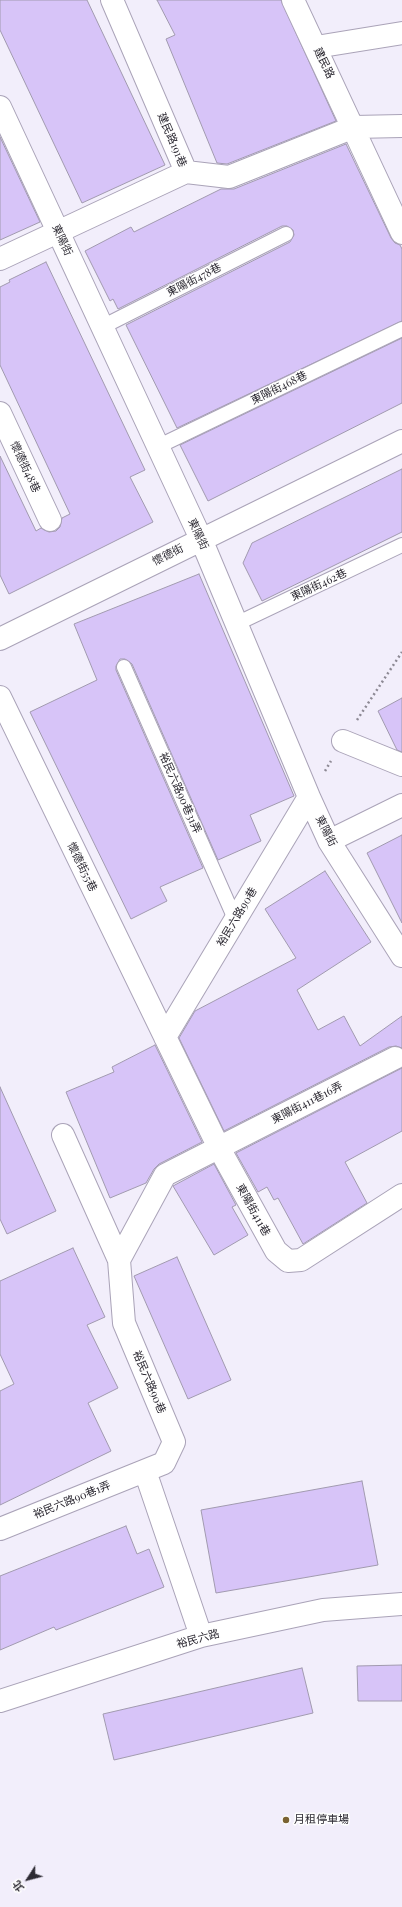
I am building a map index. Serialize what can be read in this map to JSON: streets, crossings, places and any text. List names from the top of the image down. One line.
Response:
{"streets":{"street":["建民路","建民路191巷","東陽街","懷德街48巷","懷德街","懷德街55巷","裕民六路90巷","東陽街411巷16弄","東陽街411巷","裕民六路90巷1弄","裕民六路"],"lane":["東陽街478巷","東陽街468巷","東陽街462巷","裕民六路90巷31弄"]},"crossings":[["建民路191巷","東陽街"],["東陽街","東陽街478巷"],["東陽街","東陽街468巷"],["東陽街","懷德街"],["東陽街","東陽街462巷"],["東陽街","裕民六路90巷"],["裕民六路90巷31弄","裕民六路90巷"],["懷德街55巷","裕民六路90巷"],["懷德街55巷","東陽街411巷"],["裕民六路90巷","東陽街411巷"],["裕民六路90巷","裕民六路90巷1弄"],["東陽街411巷16弄","東陽街411巷"]],"places":["月租停車場"],"north":"bottom left"}
